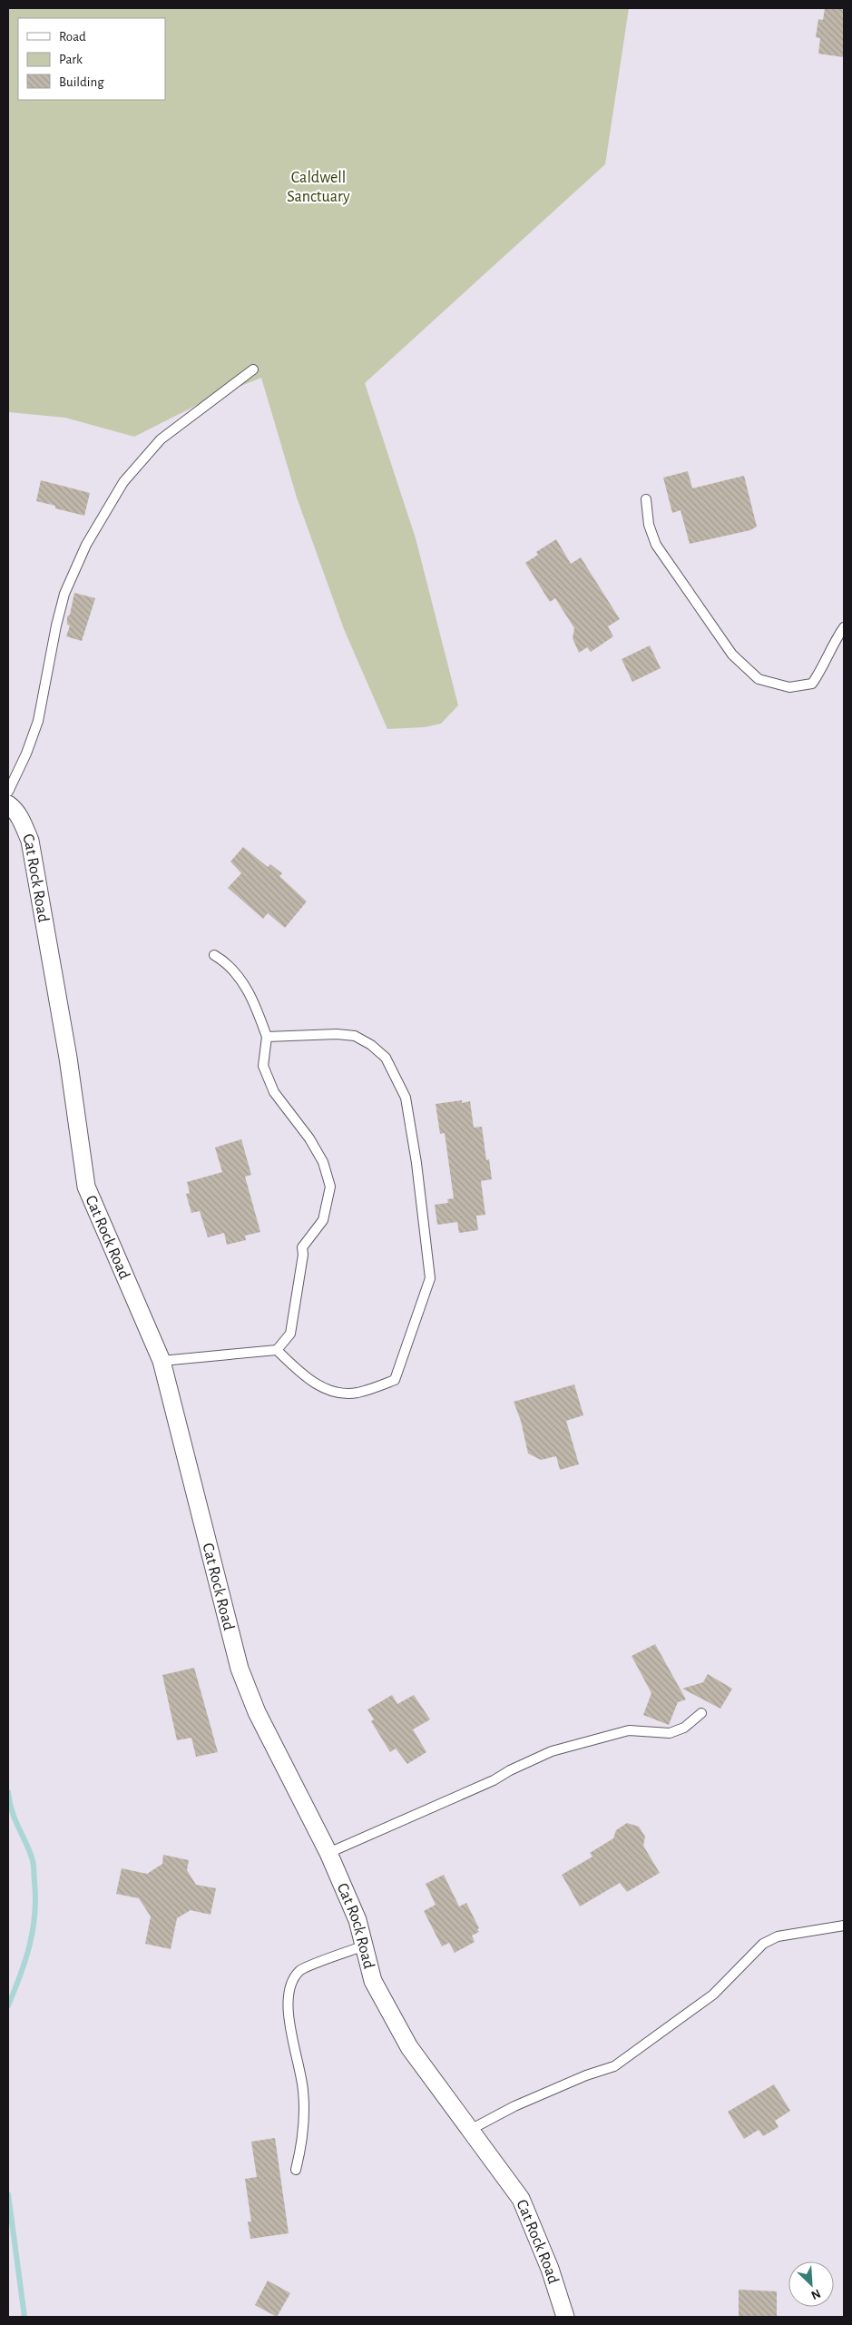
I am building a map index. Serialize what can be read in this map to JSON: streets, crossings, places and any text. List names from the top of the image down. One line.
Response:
{"streets":{"street":["Cat Rock Road"]},"parks":["Caldwell Sanctuary"],"legend":["Road","Park","Building"],"north":"bottom right"}
